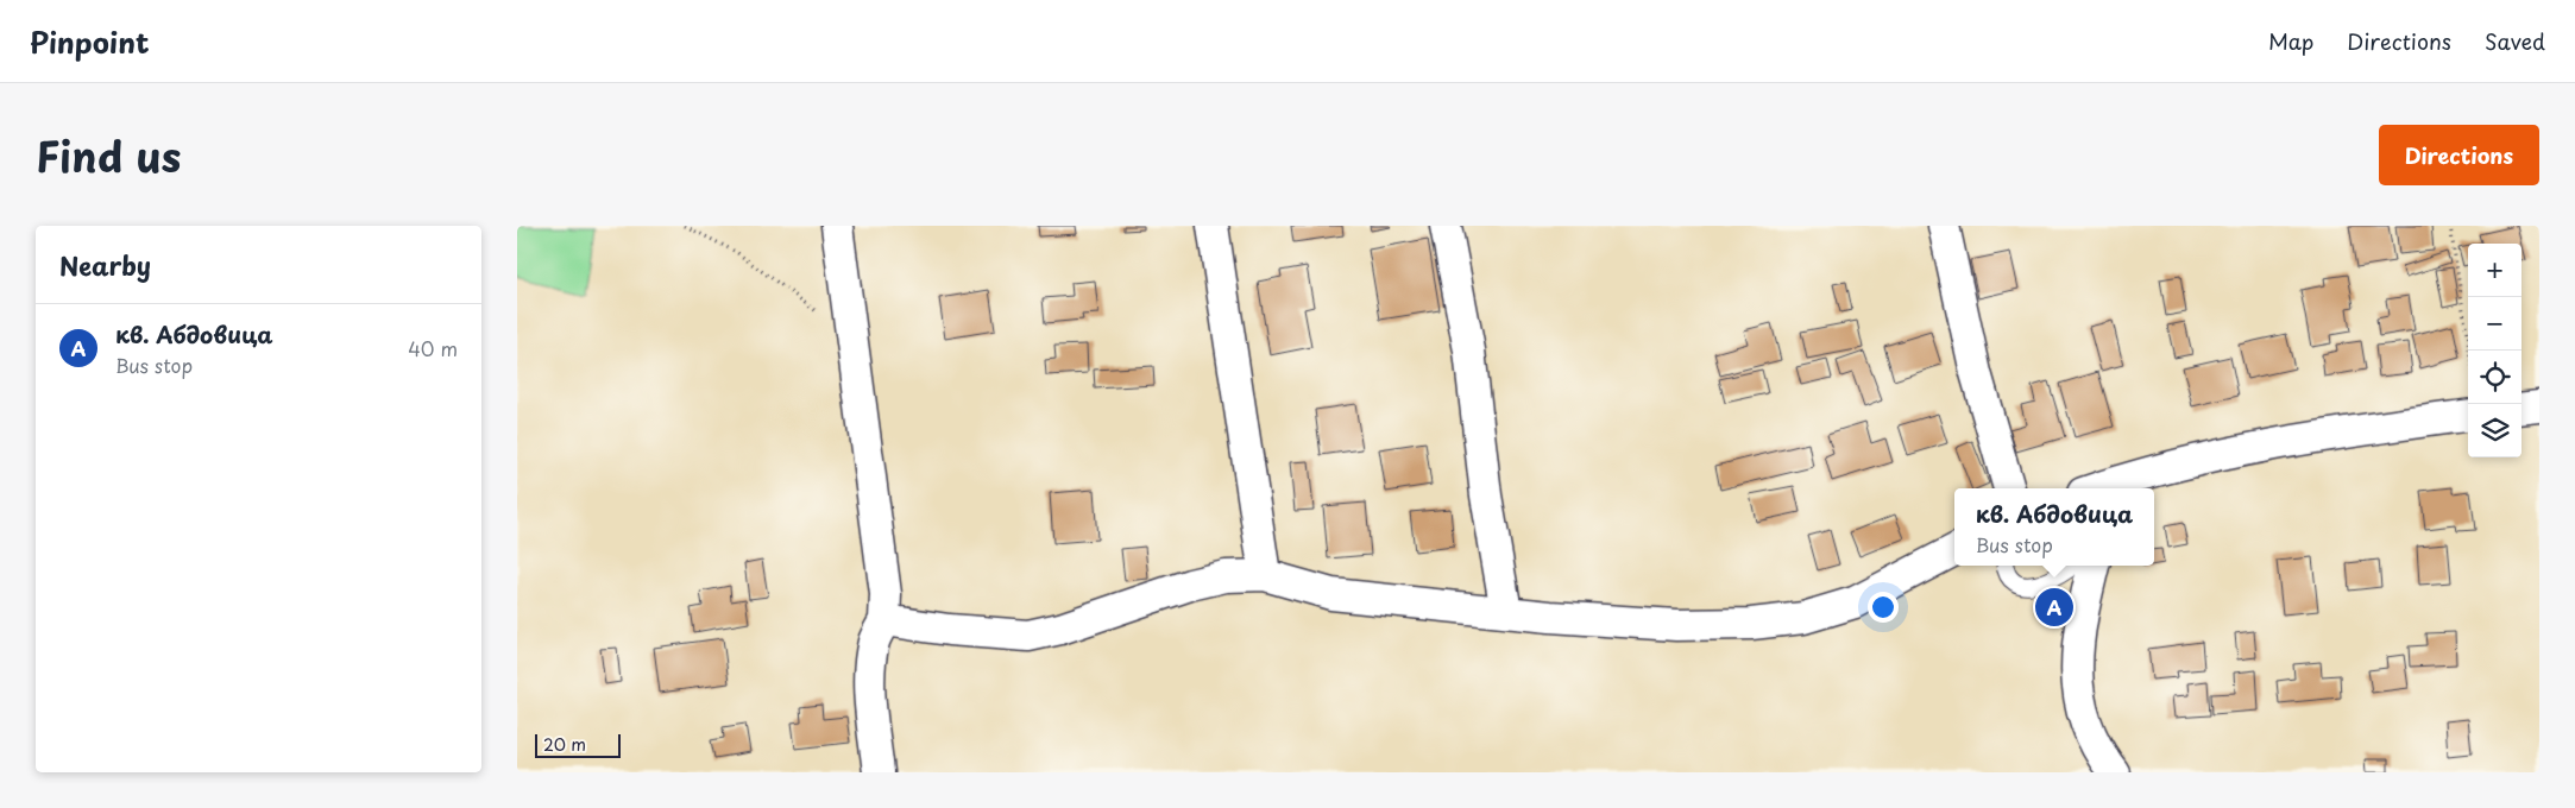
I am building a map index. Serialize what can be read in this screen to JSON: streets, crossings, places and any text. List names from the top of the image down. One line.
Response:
{"scale_bar":"20 m","page":{"header":"Pinpoint","nav":["Map","Directions","Saved"],"title":"Find us","buttons":"Directions","heading":"Nearby","map_buttons":["+","−"],"list":[{"mark":"A","name":"кв. Абдовица","note":"Bus stop","value":"40 m"}],"popup":["кв. Абдовица","Bus stop"],"pins":"A","scale":"20 m"}}
